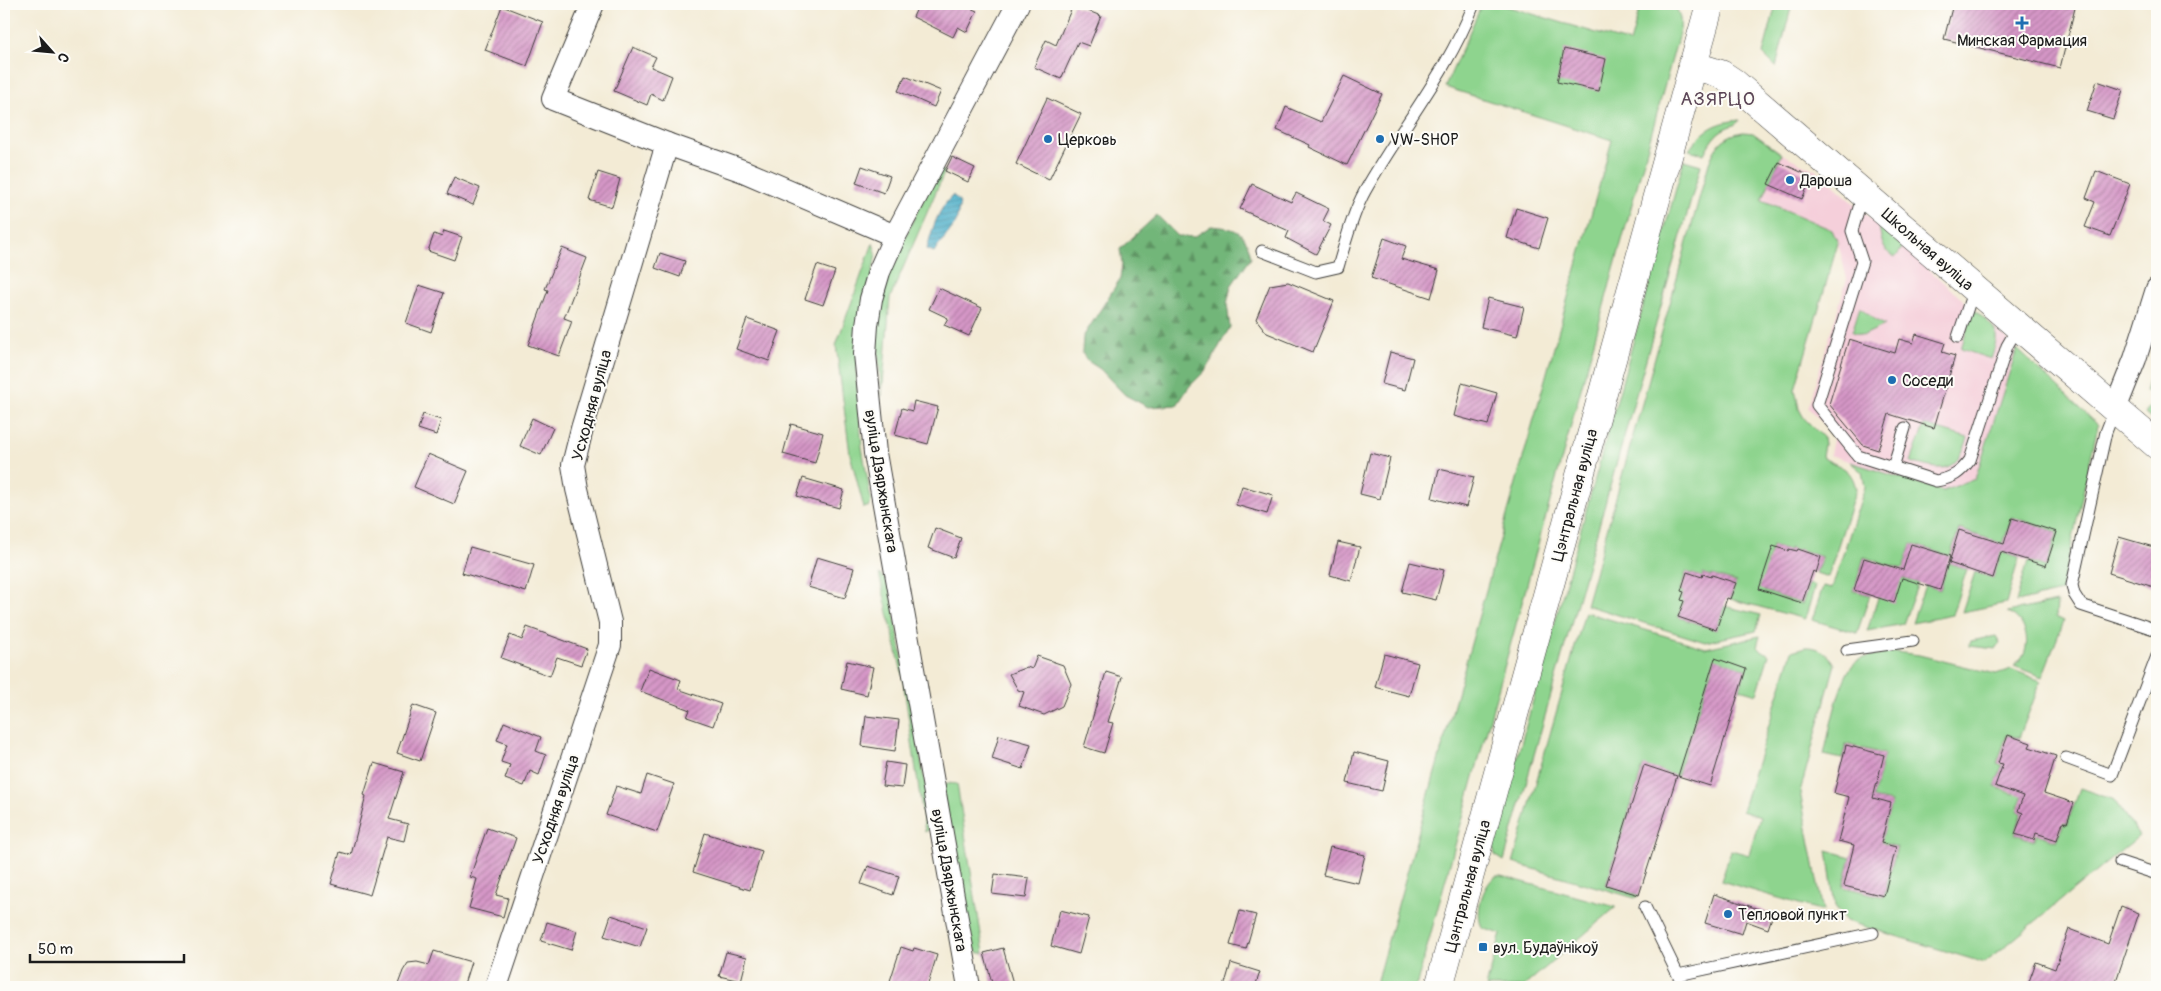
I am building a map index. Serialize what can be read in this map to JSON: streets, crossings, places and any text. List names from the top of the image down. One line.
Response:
{"streets":{"main road":["Школьная вуліца","Цэнтральная вуліца"],"street":["Усходняя вуліца","вуліца Дзяржынскага"]},"crossings":[["Школьная вуліца","Цэнтральная вуліца"]],"districts":["АЗЯРЦО"],"places":{"health":["Минская Фармация"],"other":["Церковь","VW-SHOP","Дароша","Соседи","Тепловой пункт"],"transit":["вул. Будаўнікоў"]},"scale_bar":"50 m","north":"bottom right"}
